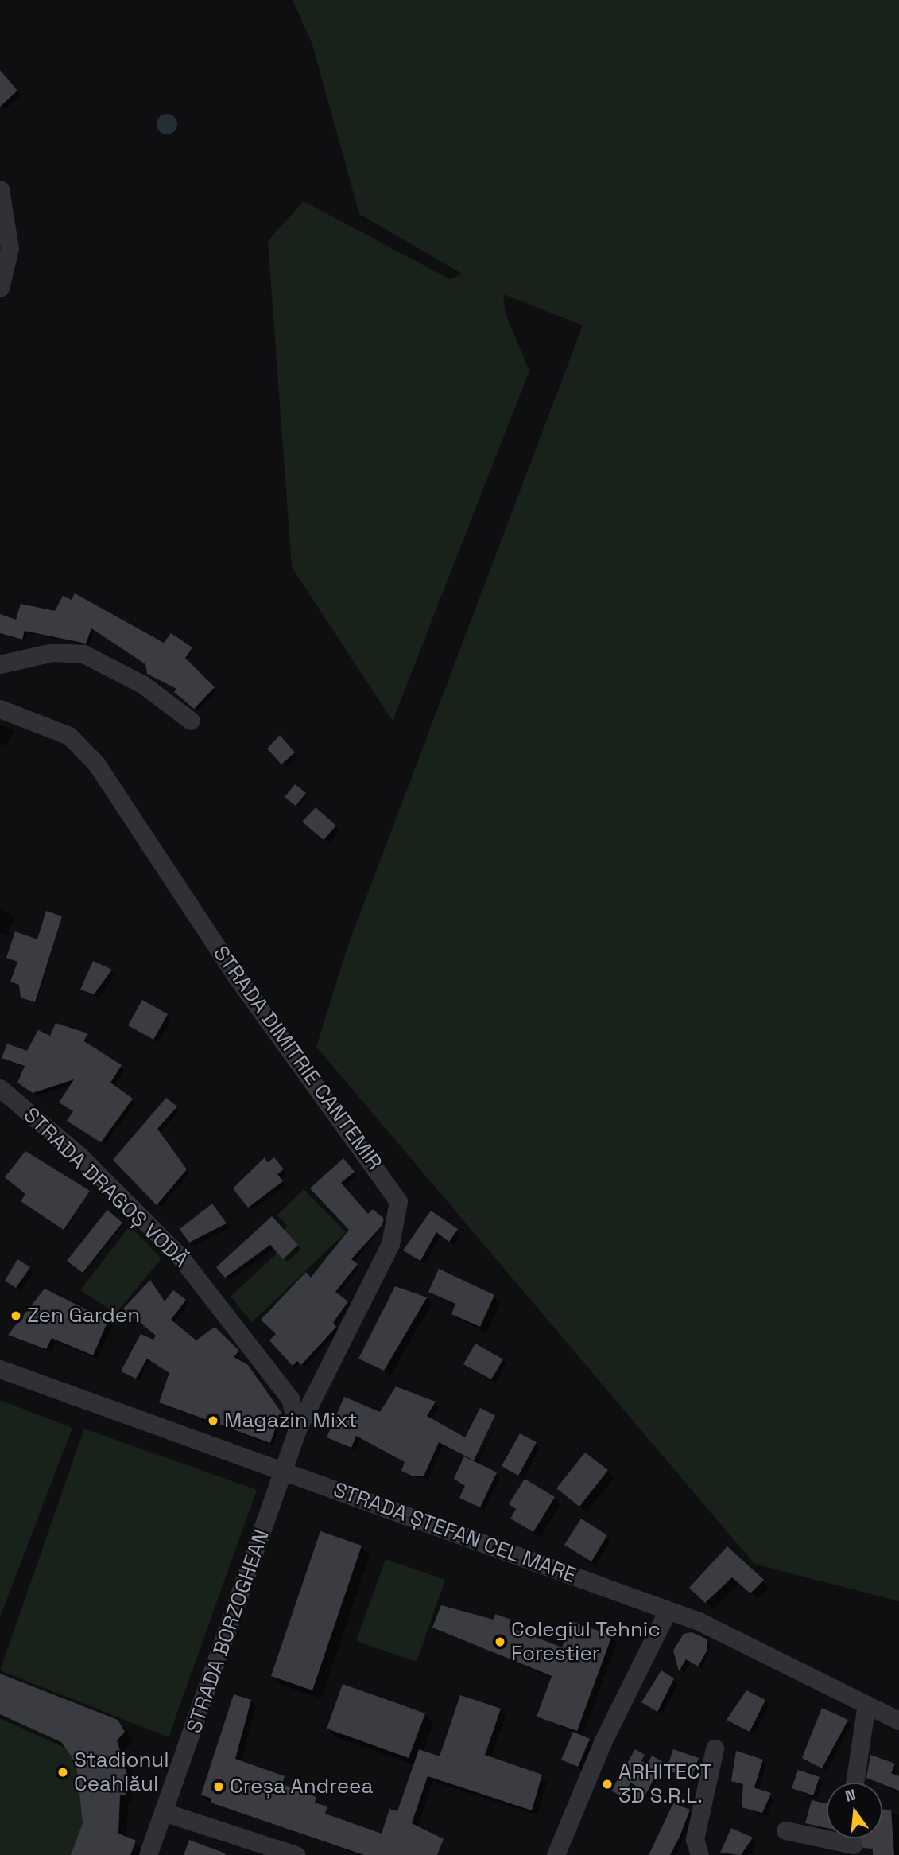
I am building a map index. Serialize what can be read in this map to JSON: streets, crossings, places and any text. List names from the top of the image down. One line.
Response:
{"streets":{"street":["STRADA DIMITRIE CANTEMIR","STRADA DRAGOȘ VODĂ","STRADA ȘTEFAN CEL MARE","STRADA BORZOGHEAN"]},"crossings":[["STRADA DIMITRIE CANTEMIR","STRADA DRAGOȘ VODĂ"],["STRADA DIMITRIE CANTEMIR","STRADA ȘTEFAN CEL MARE"],["STRADA DIMITRIE CANTEMIR","STRADA BORZOGHEAN"],["STRADA ȘTEFAN CEL MARE","STRADA BORZOGHEAN"]],"places":["Zen Garden","Magazin Mixt","Colegiul Tehnic Forestier","Stadionul Ceahlăul","ARHITECT 3D S.R.L.","Creșa Andreea"],"north":"top"}
